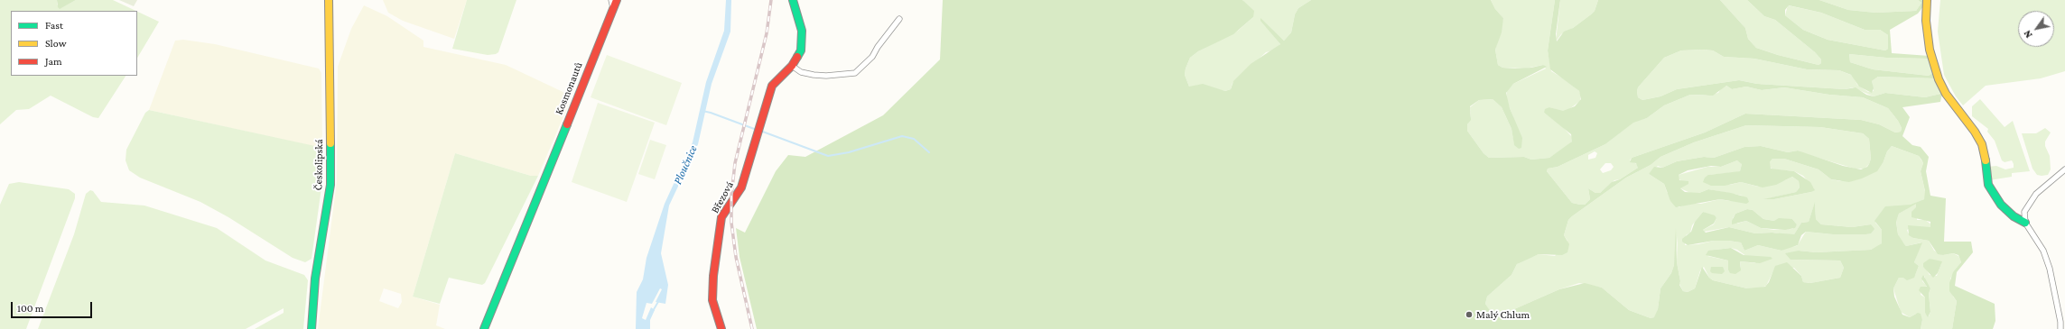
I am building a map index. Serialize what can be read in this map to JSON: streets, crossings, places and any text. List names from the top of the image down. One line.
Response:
{"streets":{"street":["Kosmonautů","Českolipská","Březová"]},"water":["Ploučnice"],"places":["Malý Chlum"],"legend":["Fast","Slow","Jam"],"scale_bar":"100 m","north":"bottom left"}
